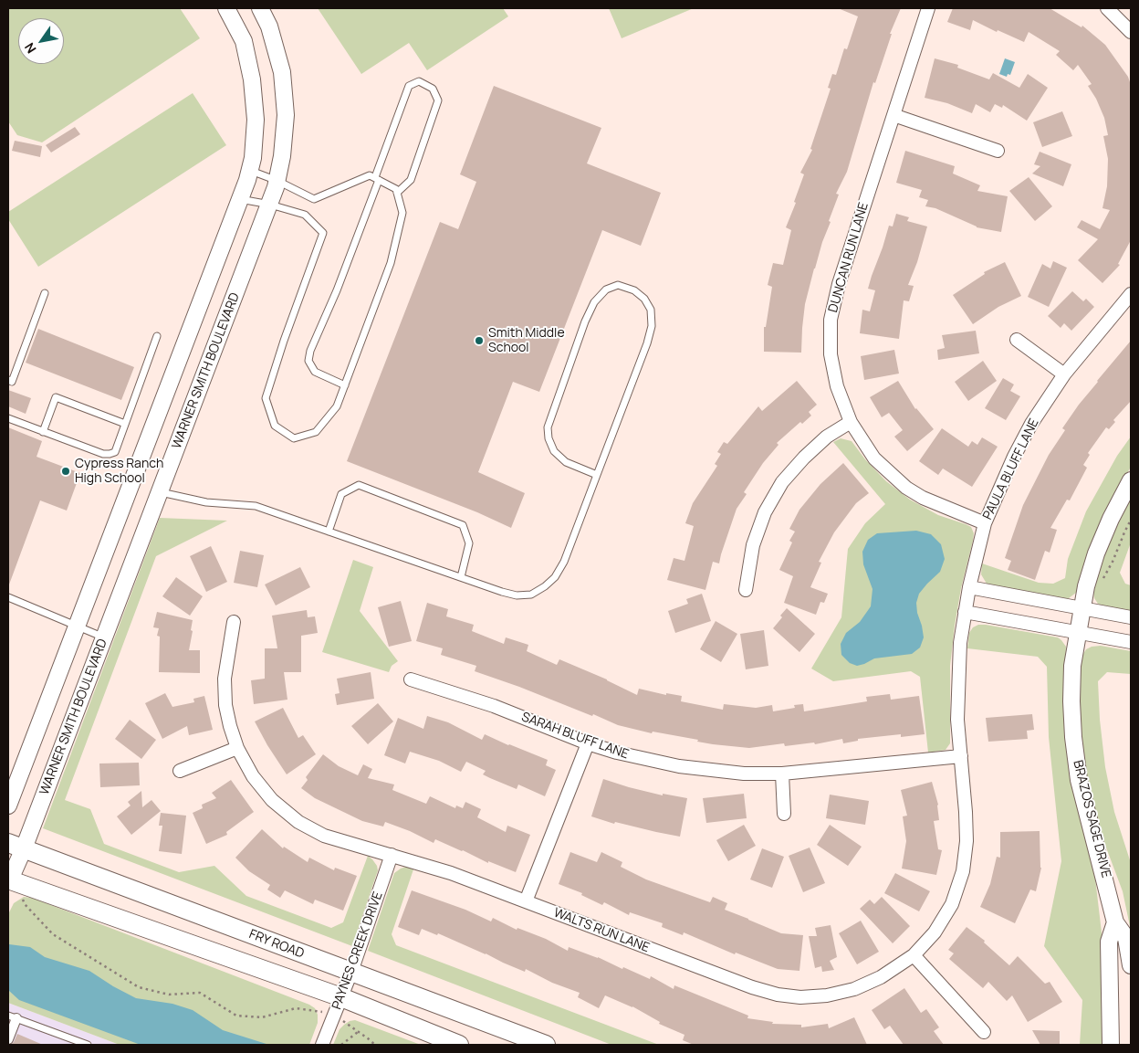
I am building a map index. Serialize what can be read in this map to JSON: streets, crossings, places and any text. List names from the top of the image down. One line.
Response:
{"streets":{"main road":["FRY ROAD"],"street":["DUNCAN RUN LANE","WARNER SMITH BOULEVARD","PAULA BLUFF LANE","SARAH BLUFF LANE","BRAZOS SAGE DRIVE","WALTS RUN LANE","PAYNES CREEK DRIVE"]},"crossings":[["DUNCAN RUN LANE","PAULA BLUFF LANE"],["WARNER SMITH BOULEVARD","FRY ROAD"],["PAULA BLUFF LANE","SARAH BLUFF LANE"],["PAULA BLUFF LANE","WALTS RUN LANE"],["SARAH BLUFF LANE","WALTS RUN LANE"],["WALTS RUN LANE","PAYNES CREEK DRIVE"],["FRY ROAD","PAYNES CREEK DRIVE"]],"places":["Smith Middle School","Cypress Ranch High School"],"north":"bottom left"}
